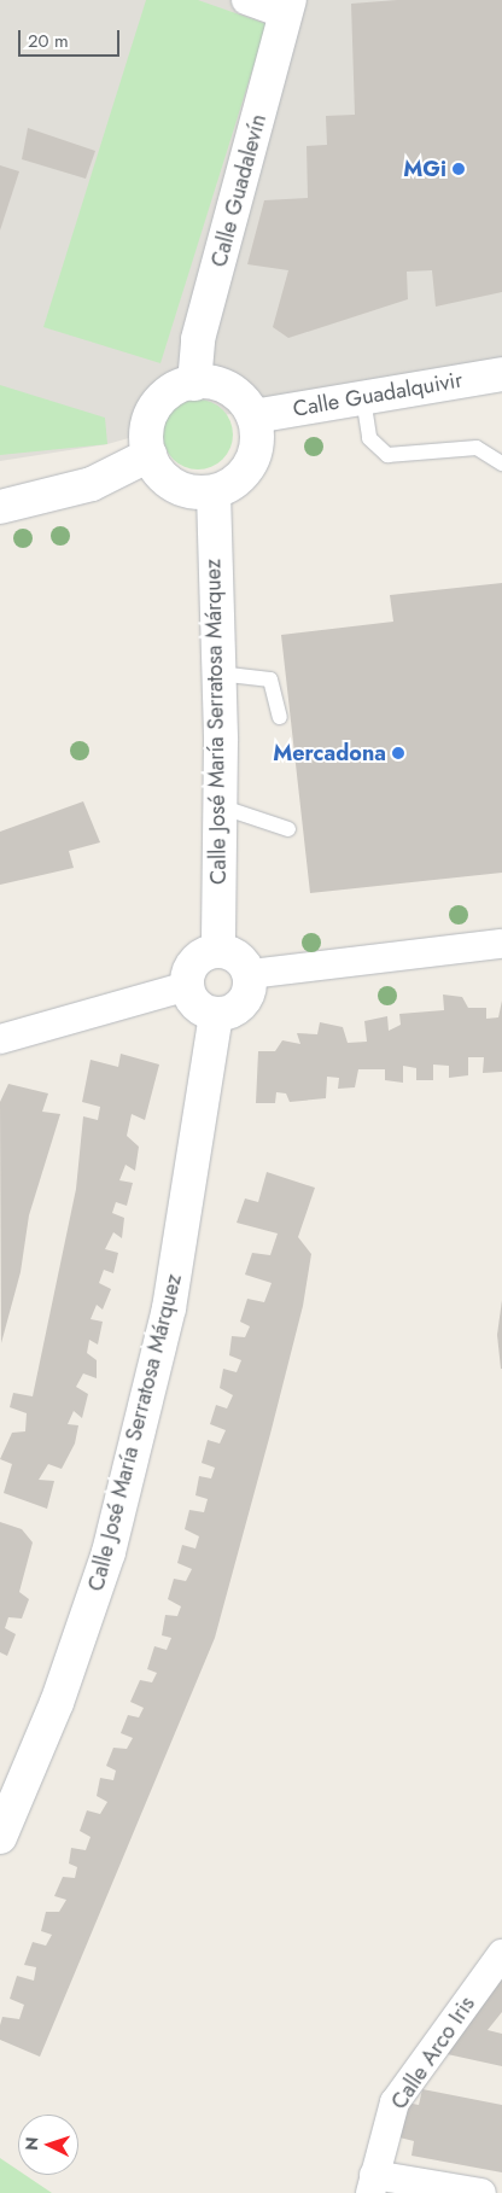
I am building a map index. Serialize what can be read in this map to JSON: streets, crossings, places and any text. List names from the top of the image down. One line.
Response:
{"streets":{"street":["Calle Guadalevín","Calle Guadalquivir","Calle José María Serratosa Márquez","Calle Arco Iris"]},"crossings":[["Calle Guadalevín","Calle Guadalquivir"],["Calle Guadalevín","Calle José María Serratosa Márquez"],["Calle Guadalquivir","Calle José María Serratosa Márquez"]],"places":["MGi","Mercadona"],"scale_bar":"20 m","north":"left"}
